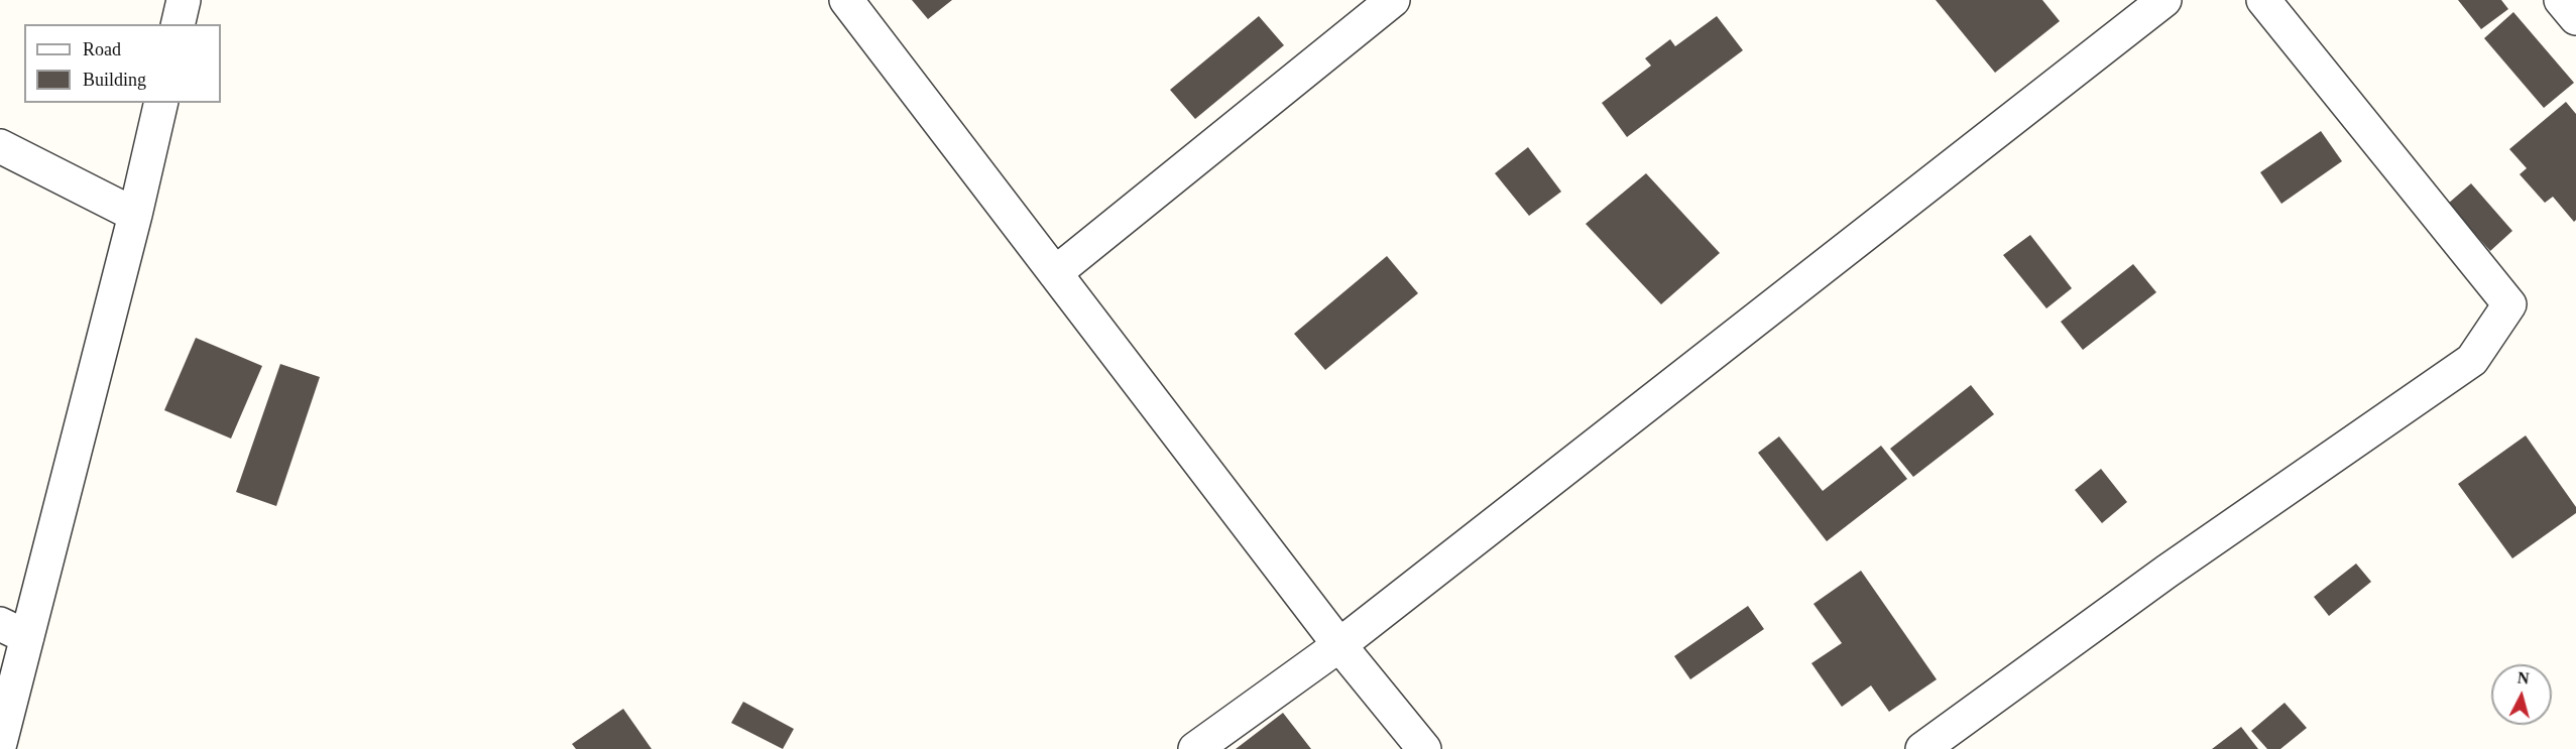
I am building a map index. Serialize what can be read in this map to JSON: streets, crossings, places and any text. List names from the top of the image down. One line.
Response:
{"legend":["Road","Building"],"north":"top"}
